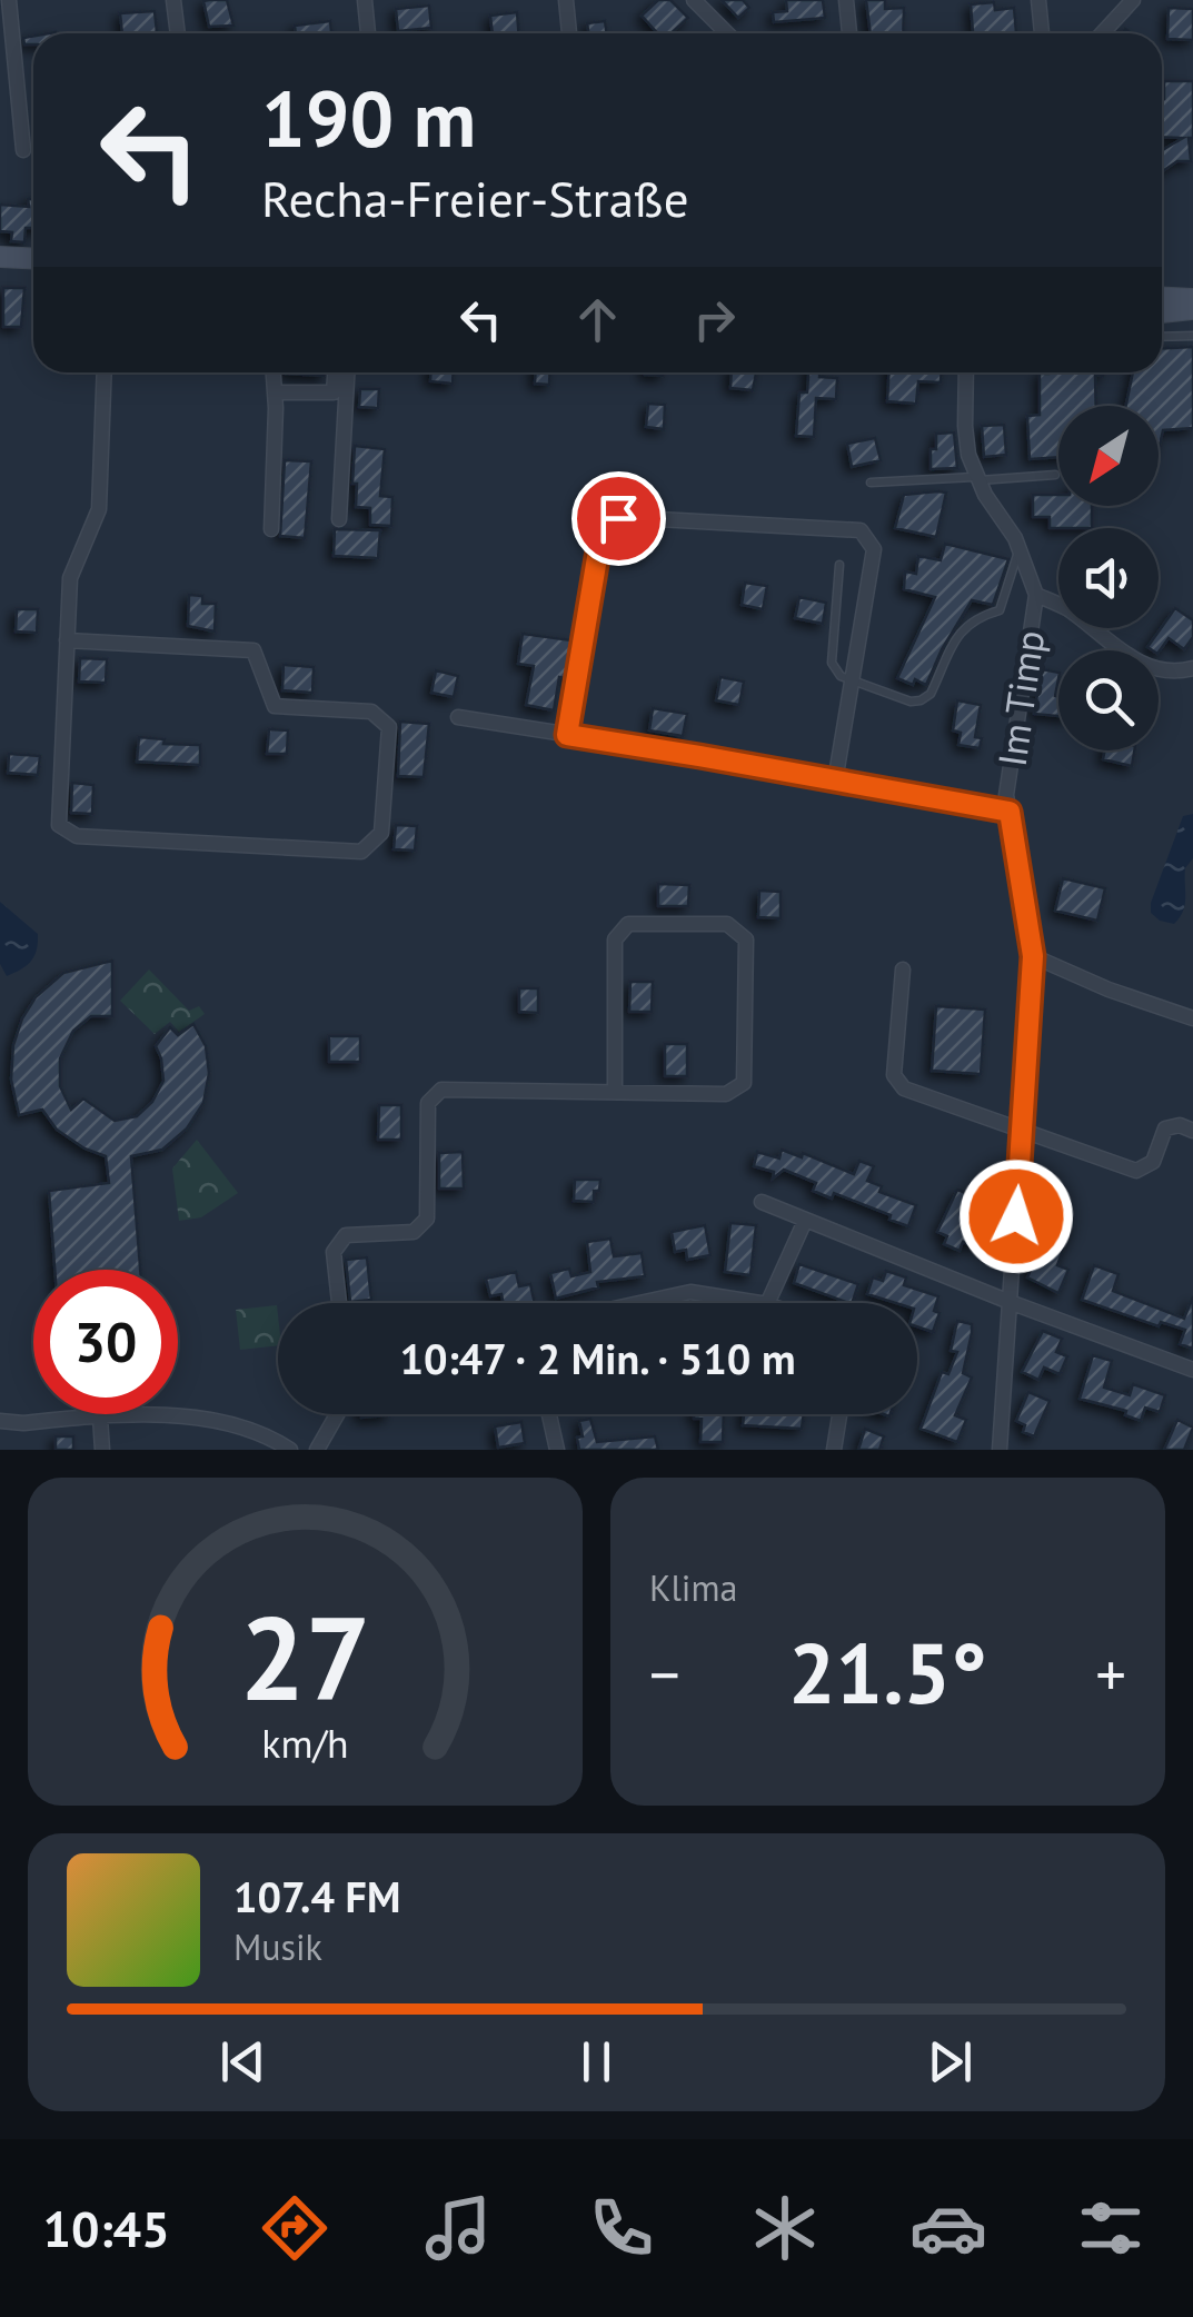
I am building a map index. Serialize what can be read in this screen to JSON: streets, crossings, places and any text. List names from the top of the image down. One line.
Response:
{"streets":{"street":["Im Timp"]},"north":"bottom left","page":{"turn":["190 m","Recha-Freier-Straße"],"limit":"30","trip":"10:47 · 2 Min. · 510 m","tile":"Klima","heat":["−","21.5°","+"],"song":["107.4 FM","Musik"],"tabs":"10:45","gauge":["27","km/h"]}}
